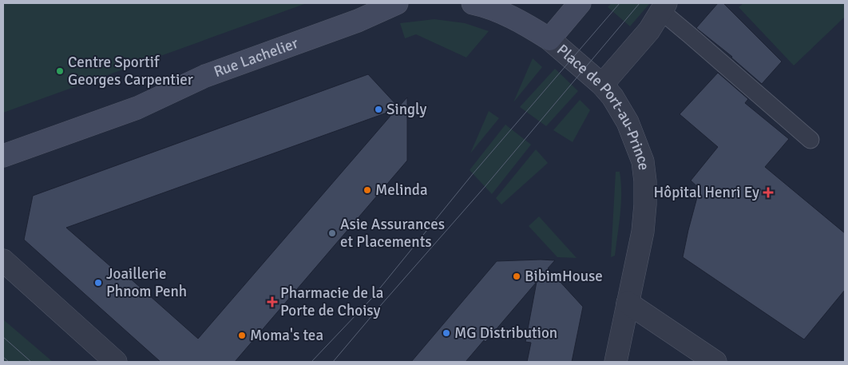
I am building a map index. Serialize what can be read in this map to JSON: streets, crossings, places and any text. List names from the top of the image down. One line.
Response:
{"streets":{"main road":["Rue Lachelier"],"street":["Place de Port-au-Prince"]},"places":{"other":["Centre Sportif Georges Carpentier","Singly","Melinda","Asie Assurances et Placements","BibimHouse","Joaillerie Phnom Penh","MG Distribution","Moma's tea"],"health":["Hôpital Henri Ey","Pharmacie de la Porte de Choisy"]}}
